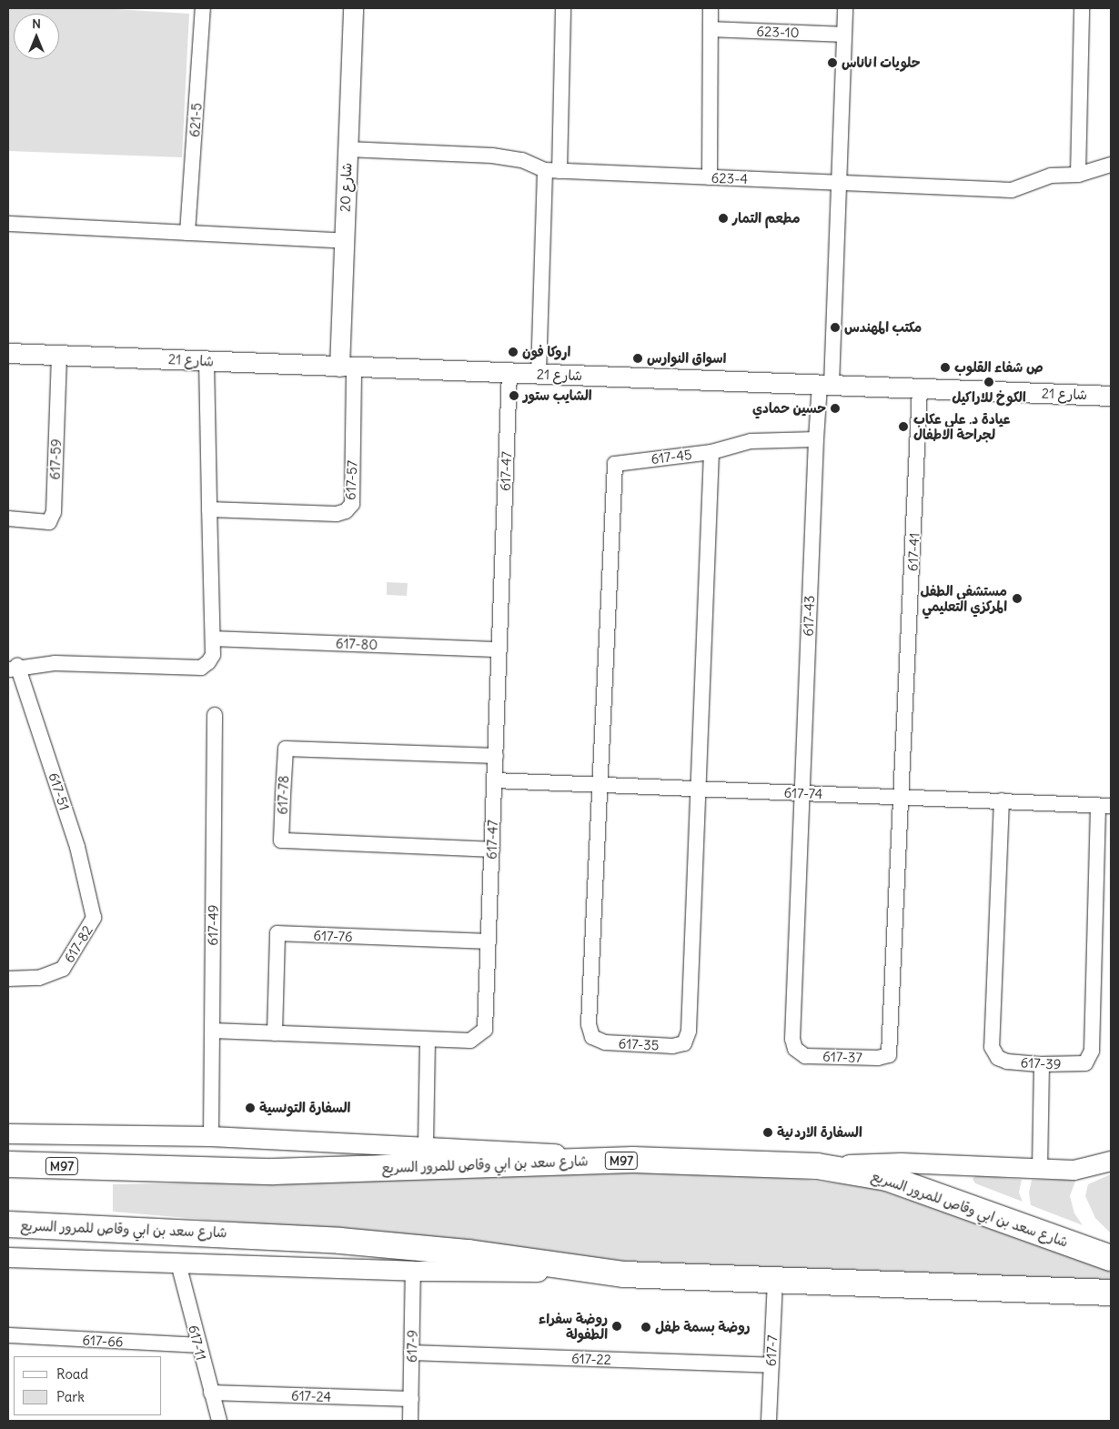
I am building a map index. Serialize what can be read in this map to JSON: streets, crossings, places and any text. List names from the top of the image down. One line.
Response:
{"streets":{"highway":["M97","شارع سعد بن ابي وقاص للمرور السريع"],"street":["623-10","621-5","623-4","شارع 20","شارع 21","617-45","617-59","617-47","617-57","617-41","617-43","617-80","617-51","617-74","617-78","617-49","617-76","617-82","617-35","617-37","617-39","617-66","617-11","617-9","617-7","617-22","617-24"]},"crossings":[["623-10","617-43"],["623-4","شارع 20"],["623-4","617-43"],["شارع 20","شارع 21"],["شارع 20","617-57"],["شارع 21","617-59"],["شارع 21","617-47"],["شارع 21","617-57"],["شارع 21","617-41"],["شارع 21","617-43"],["617-45","617-74"],["617-45","617-35"],["617-47","617-80"],["617-47","617-74"],["617-47","617-78"],["617-47","617-49"],["617-47","617-76"],["617-41","617-74"],["617-41","617-37"],["617-43","617-74"],["617-43","617-37"],["617-51","617-82"],["617-74","617-35"],["617-74","617-37"],["617-74","617-39"],["شارع سعد بن ابي وقاص للمرور السريع","617-7"],["617-66","617-11"],["617-11","617-24"],["617-9","617-22"],["617-9","617-24"],["617-7","617-22"]],"places":["حلويات اناناس","مطعم التمار","مكتب المهندس","اروكا فون","اسواق النوارس","ص شفاء القلوب","الكوخ للاراكيل","الشايب ستور","حسين حمادي","عيادة د. علي عكاب لجراحة الاطفال","مستشفى الطفل المركزي التعليمي","السفارة التونسية","السفارة الاردنية","روضة سفراء الطفولة","روضة بسمة طفل"],"legend":["Road","Park"],"north":"top"}
